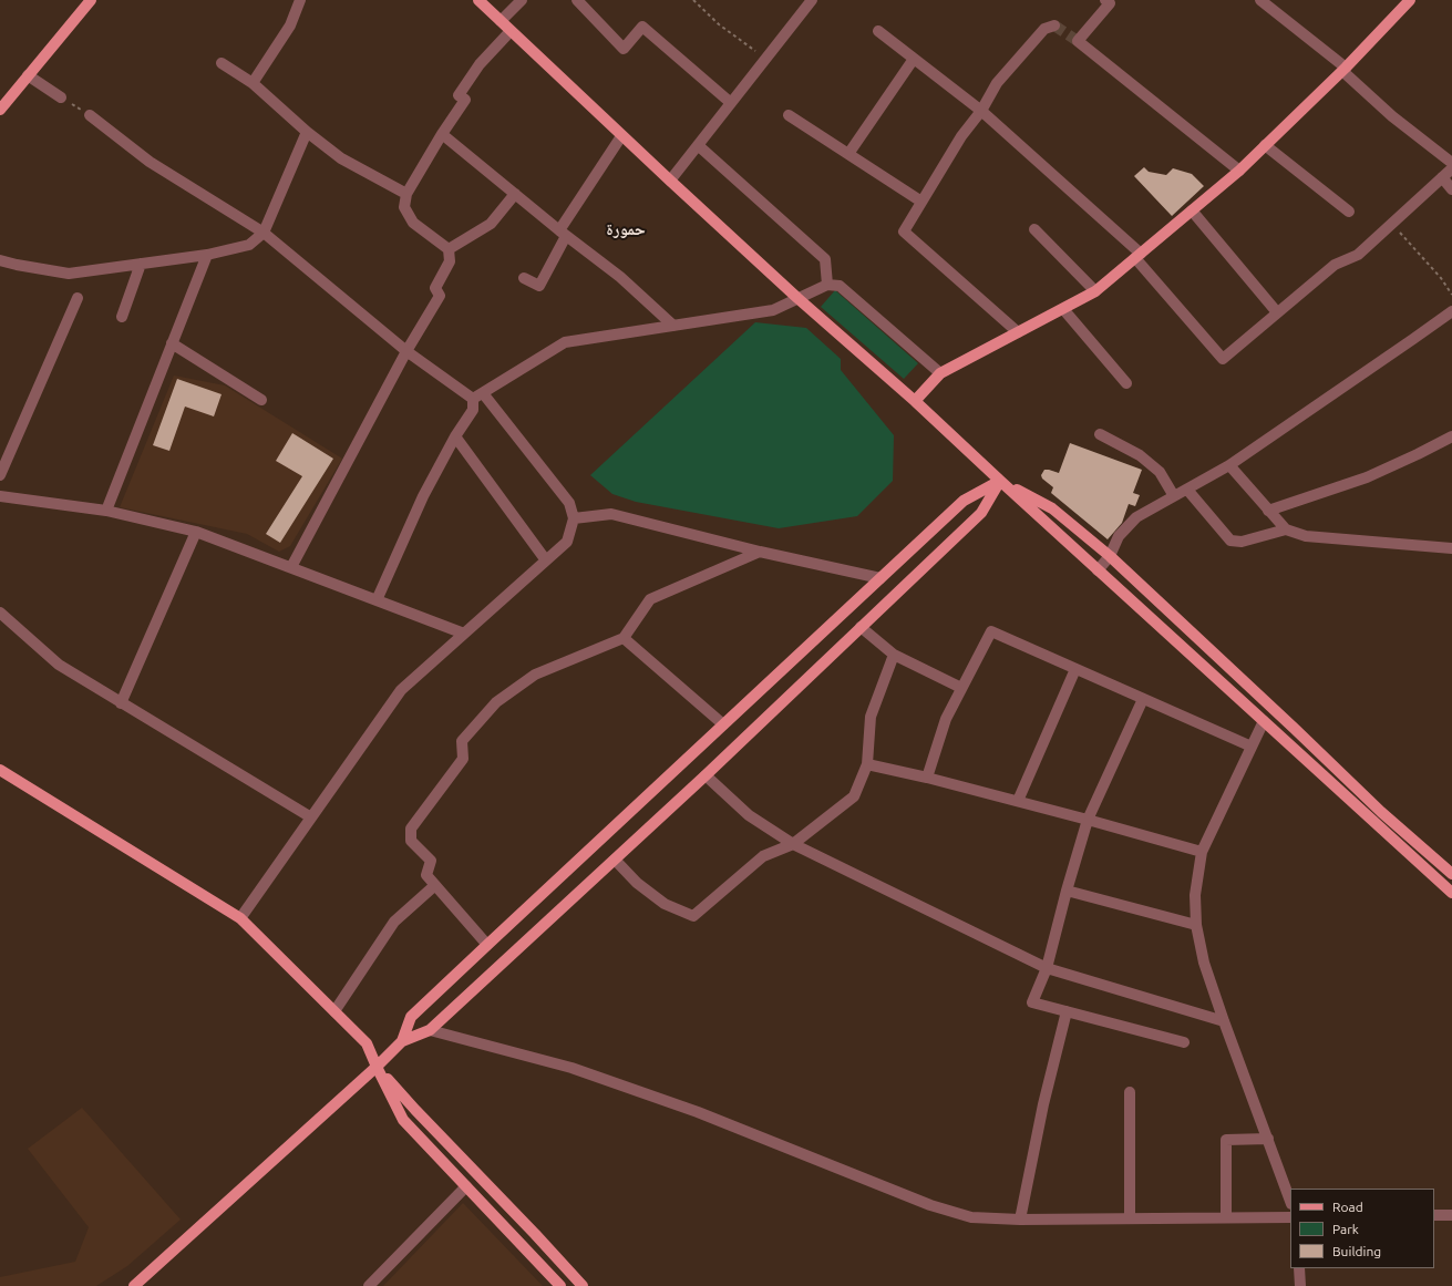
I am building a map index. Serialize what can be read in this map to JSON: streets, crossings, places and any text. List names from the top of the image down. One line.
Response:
{"districts":["حمورة"],"legend":["Road","Park","Building"]}
